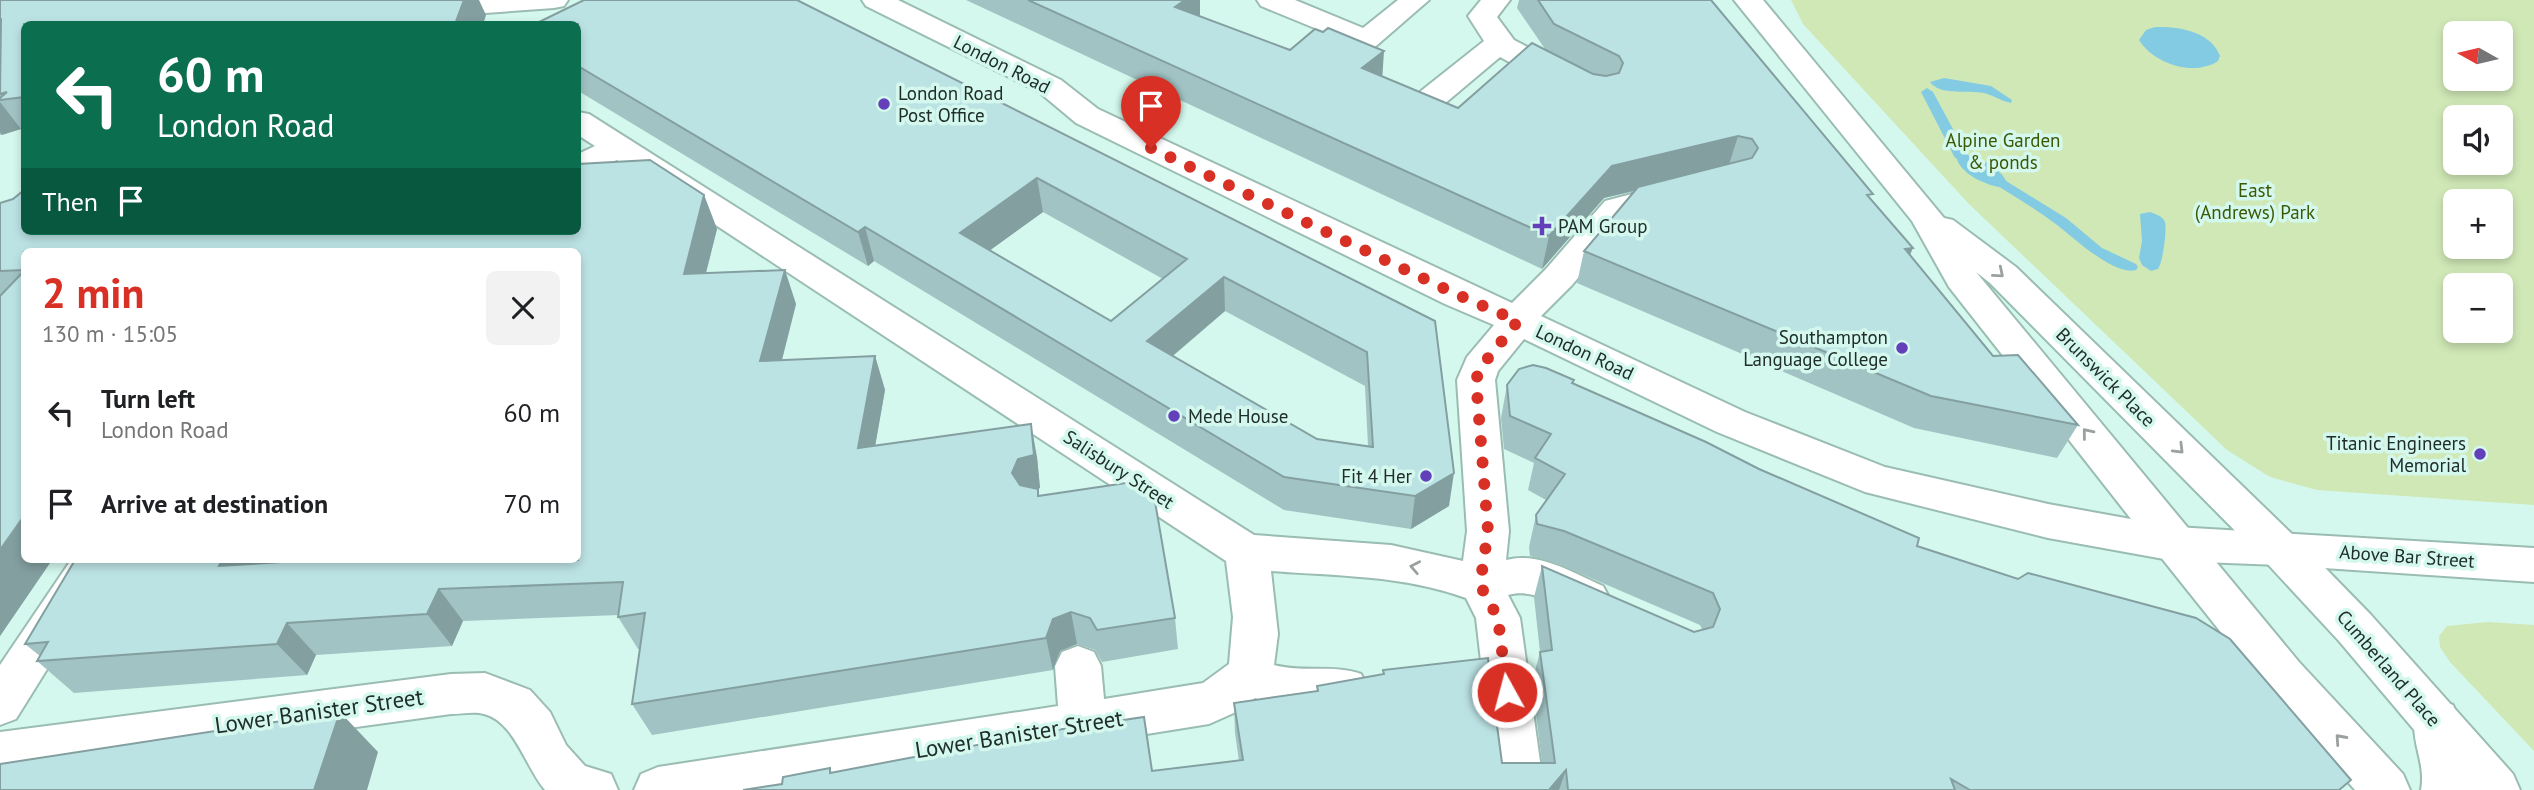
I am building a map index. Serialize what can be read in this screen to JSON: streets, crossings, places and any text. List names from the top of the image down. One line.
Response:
{"streets":{"street":["London Road","Brunswick Place","Salisbury Street","Above Bar Street","Cumberland Place","Lower Banister Street"]},"crossings":[["London Road","Brunswick Place"],["London Road","Above Bar Street"],["London Road","Cumberland Place"],["Brunswick Place","Above Bar Street"],["Brunswick Place","Cumberland Place"],["Above Bar Street","Cumberland Place"]],"parks":["Alpine Garden & ponds","East (Andrews) Park"],"places":{"other":["London Road Post Office","Southampton Language College","Mede House","Titanic Engineers Memorial","Fit 4 Her"],"health":["PAM Group"]},"north":"left","page":{"map_buttons":["+","−"],"turn":["60 m","London Road"],"then":"Then","heading":["2 min","130 m · 15:05"],"list":[{"name":"Turn left","note":"London Road","value":"60 m"},{"name":"Arrive at destination","value":"70 m"}]}}
